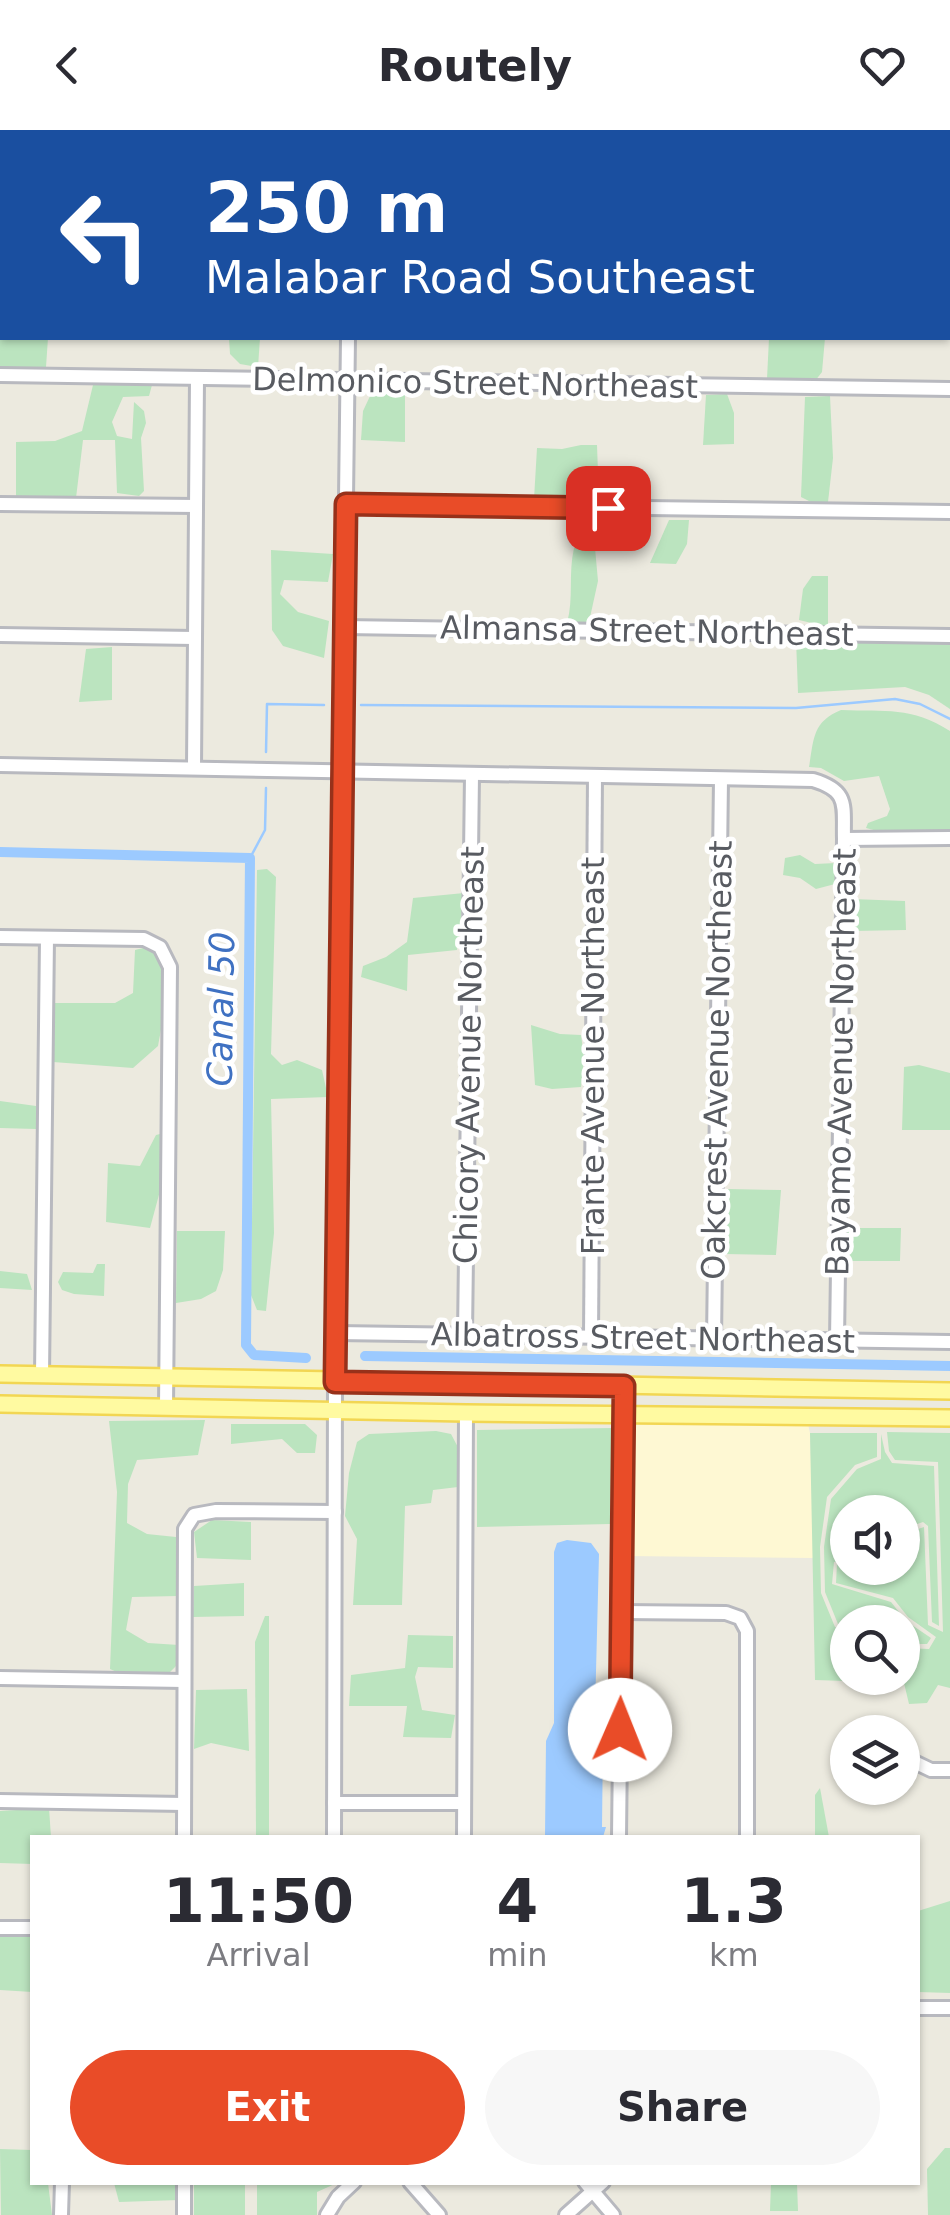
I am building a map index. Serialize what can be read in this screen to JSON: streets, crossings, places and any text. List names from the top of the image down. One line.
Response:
{"streets":{"street":["Delmonico Street Northeast","Almansa Street Northeast","Chicory Avenue Northeast","Frante Avenue Northeast","Oakcrest Avenue Northeast","Bayamo Avenue Northeast","Albatross Street Northeast"]},"crossings":[["Chicory Avenue Northeast","Albatross Street Northeast"],["Frante Avenue Northeast","Albatross Street Northeast"],["Oakcrest Avenue Northeast","Bayamo Avenue Northeast"],["Oakcrest Avenue Northeast","Albatross Street Northeast"],["Bayamo Avenue Northeast","Albatross Street Northeast"]],"water":["Canal 50"],"page":{"header":"Routely","turn":["250 m","Malabar Road Southeast"],"eta":["11:50","Arrival","4","min","1.3","km"],"buttons":["Exit","Share"]}}
